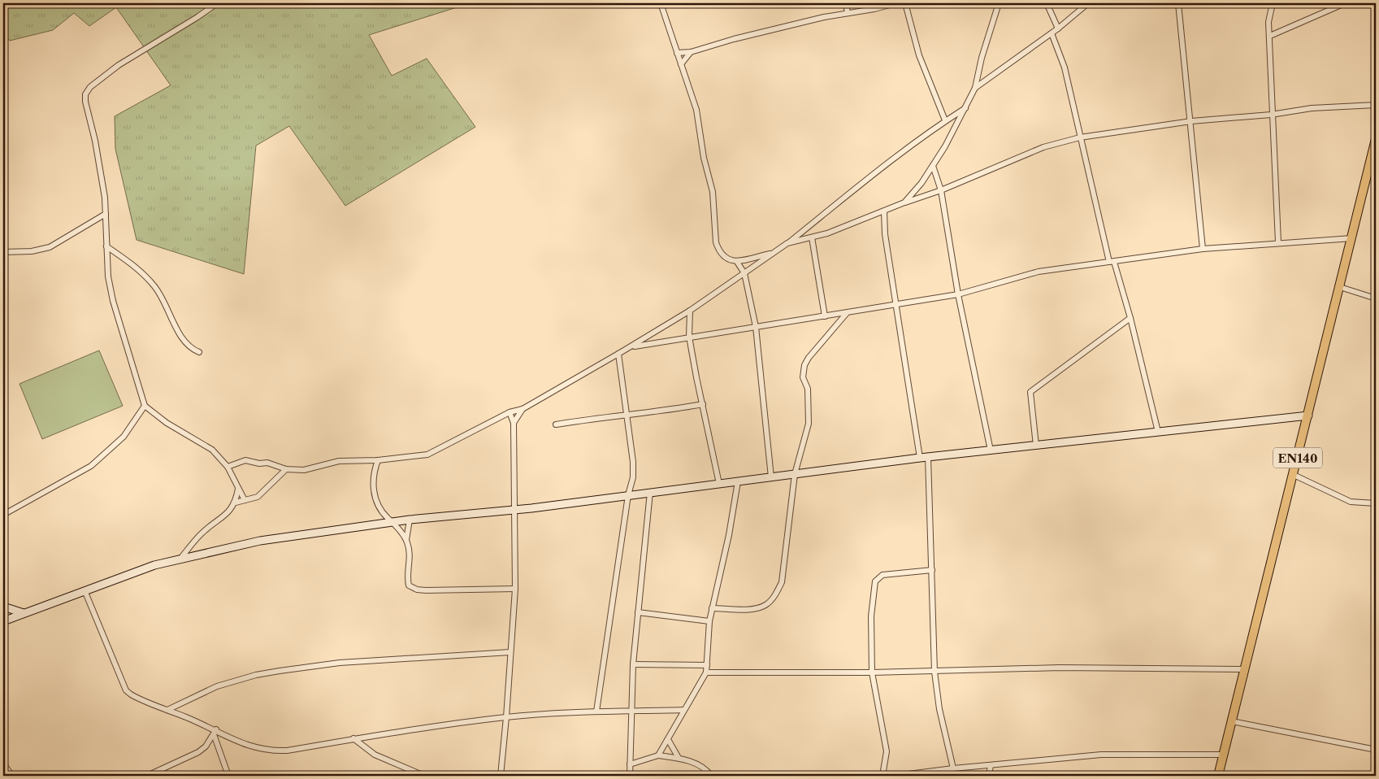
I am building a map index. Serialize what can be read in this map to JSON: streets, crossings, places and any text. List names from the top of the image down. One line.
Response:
{"streets":{"main road":["EN140"]}}
